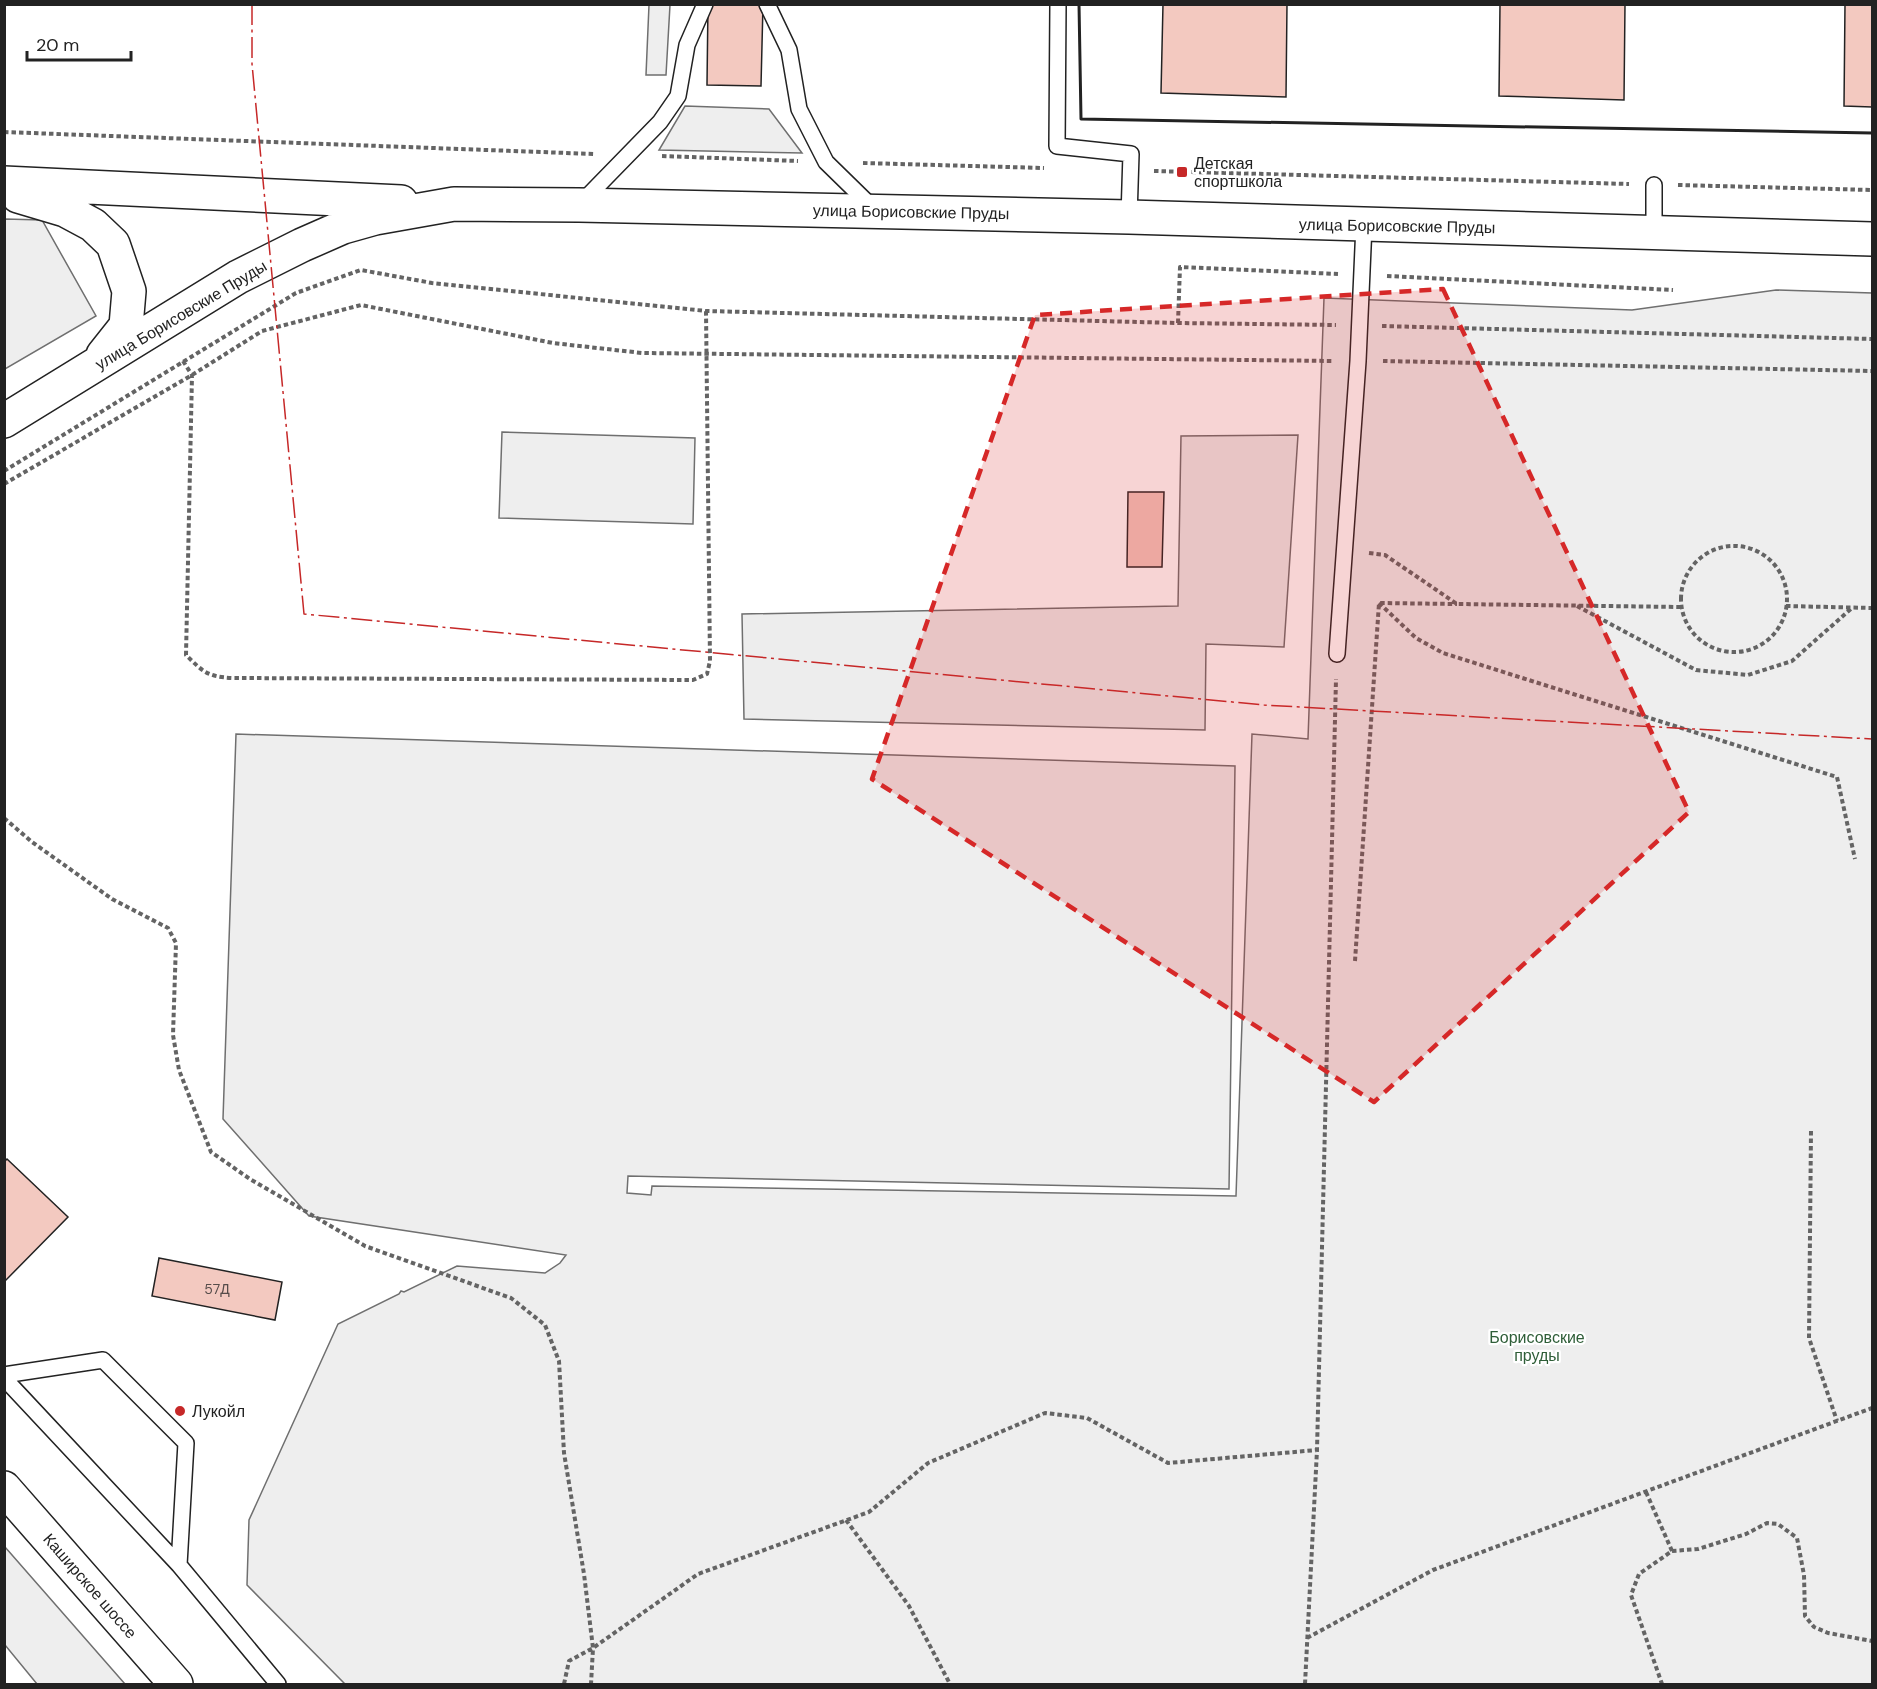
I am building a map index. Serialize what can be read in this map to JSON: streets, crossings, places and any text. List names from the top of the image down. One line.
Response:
{"streets":{"main road":["улица Борисовские Пруды","Каширское шоссе"]},"parks":["Борисовские пруды"],"places":{"transit":["Детская спортшкола"],"other":["Лукойл"]},"house_numbers":["57Д"],"scale_bar":"20 m"}
